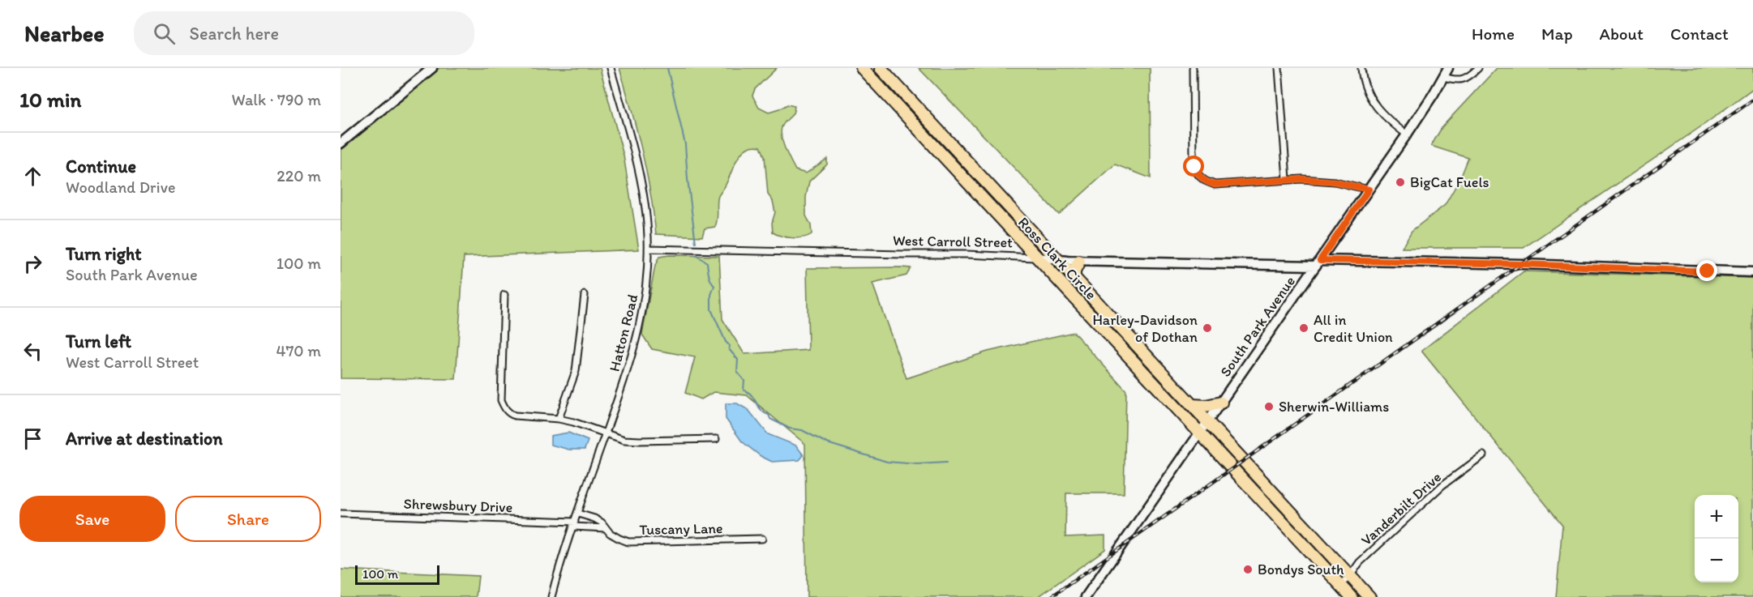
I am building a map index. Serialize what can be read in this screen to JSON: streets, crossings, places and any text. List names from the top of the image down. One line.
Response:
{"streets":{"highway":["Ross Clark Circle"],"street":["West Carroll Street","South Park Avenue","Hatton Road","Shrewsbury Drive","Vanderbilt Drive","Tuscany Lane"]},"crossings":[["West Carroll Street","Ross Clark Circle"],["West Carroll Street","South Park Avenue"],["West Carroll Street","Hatton Road"],["Ross Clark Circle","South Park Avenue"],["Ross Clark Circle","Vanderbilt Drive"],["Hatton Road","Shrewsbury Drive"],["Hatton Road","Tuscany Lane"]],"places":["BigCat Fuels","Harley-Davidson of Dothan","All in Credit Union","Sherwin-Williams","Bondys South"],"scale_bar":"100 m","page":{"header":"Nearbee","search":"Search here","nav":["Home","Map","About","Contact"],"heading":["10 min","Walk · 790 m"],"list":[["Continue","Woodland Drive","220 m"],["Turn right","South Park Avenue","100 m"],["Turn left","West Carroll Street","470 m"],"Arrive at destination"],"buttons":["Save","Share"],"map_buttons":["+","−"],"scale":"100 m"}}
